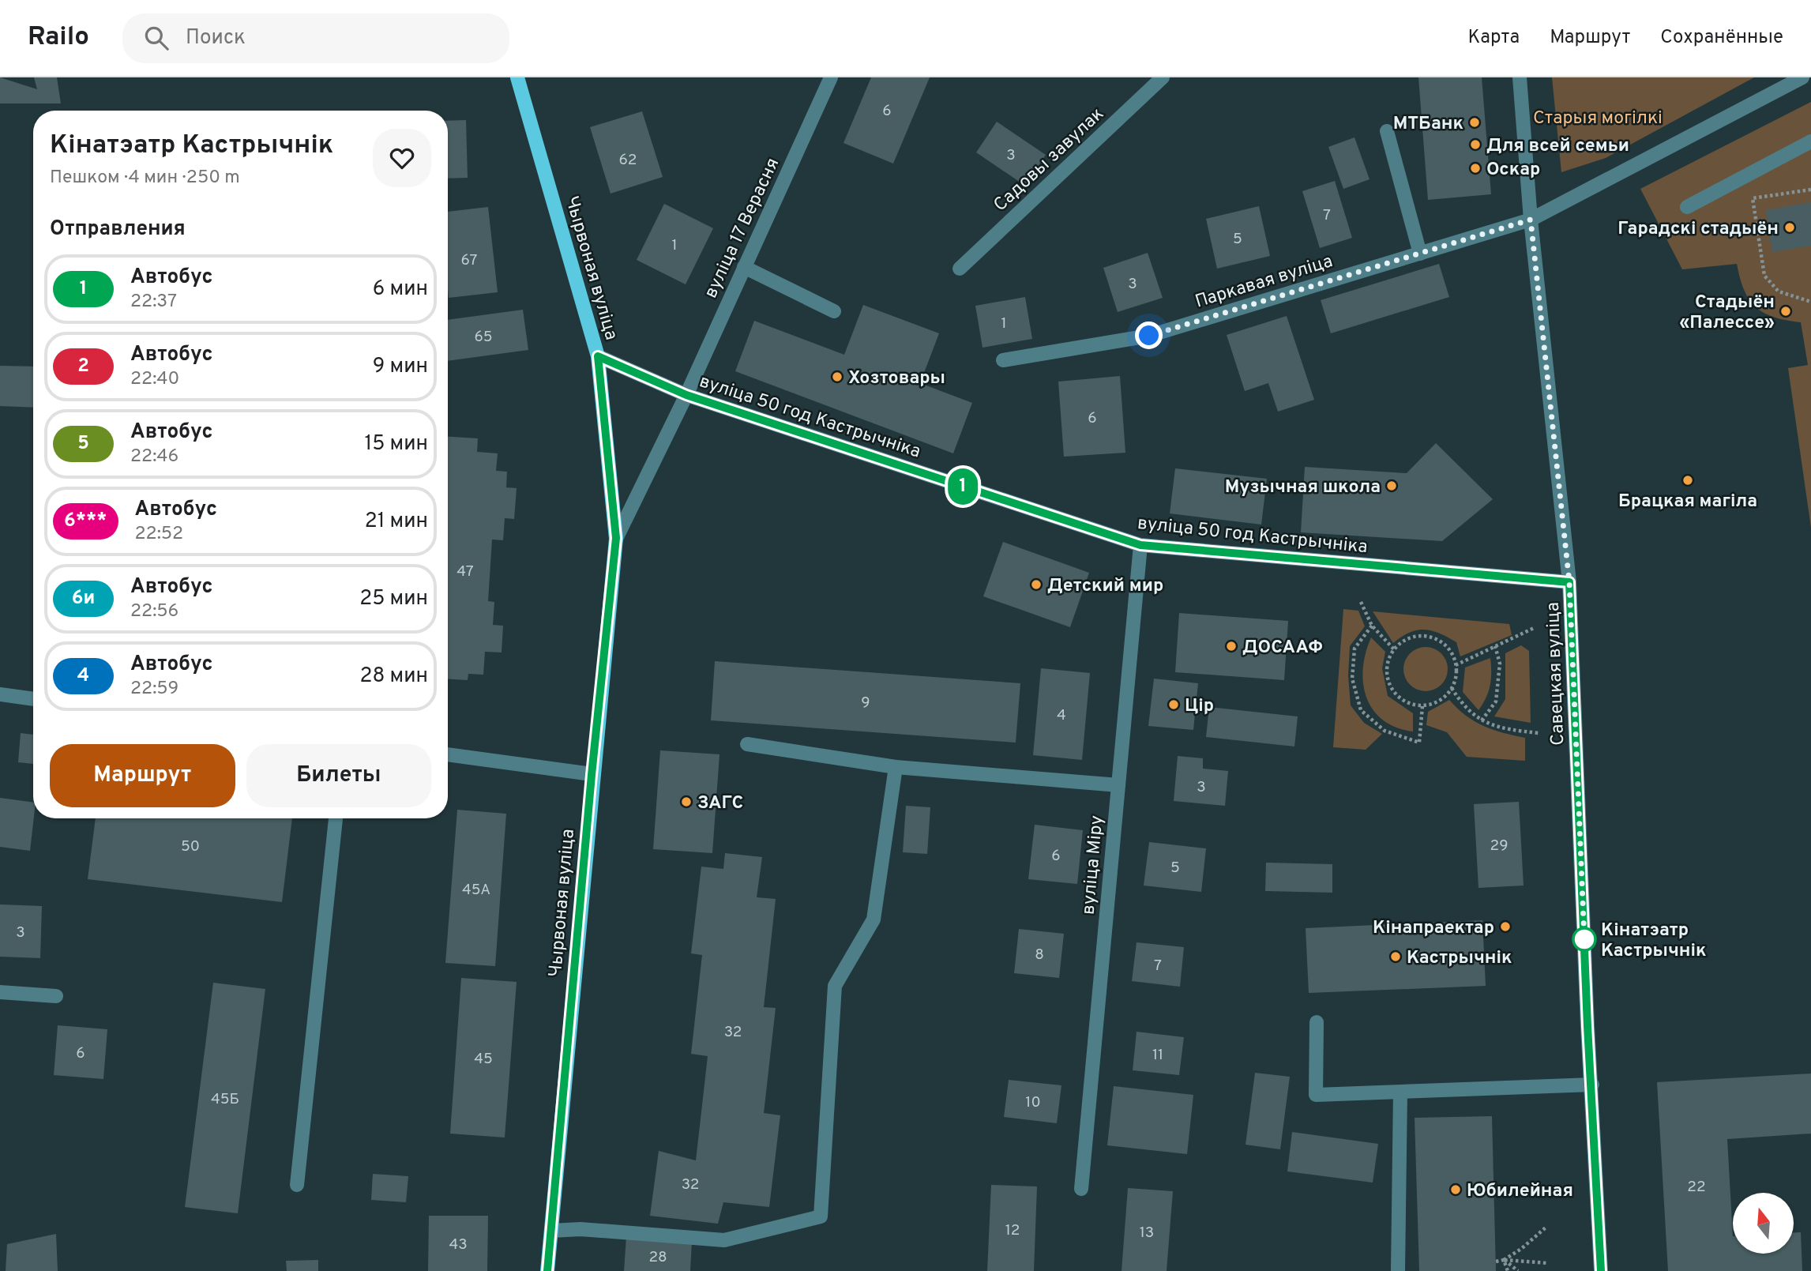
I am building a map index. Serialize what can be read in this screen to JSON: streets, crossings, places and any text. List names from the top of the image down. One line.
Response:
{"streets":{"main road":["Чырвоная вуліца"],"street":["Садовы завулак","вуліца 17 Верасня","Паркавая вуліца","вуліца 50 год Кастрычніка","Савецкая вуліца","вуліца Міру"]},"crossings":[["вуліца 17 Верасня","Чырвоная вуліца"],["вуліца 17 Верасня","вуліца 50 год Кастрычніка"],["Чырвоная вуліца","вуліца 50 год Кастрычніка"],["Паркавая вуліца","Савецкая вуліца"],["вуліца 50 год Кастрычніка","Савецкая вуліца"],["вуліца 50 год Кастрычніка","вуліца Міру"]],"parks":["Старыя могілкі"],"places":["МТБанк","Для всей семьи","Оскар","Гарадскі стадыён","Стадыён «Палессе»","Хозтовары","Брацкая магіла","Музычная школа","Детский мир","ДОСААФ","Цір","ЗАГС","Кінапраектар","Кінатэатр Кастрычнік","Кастрычнік","Юбилейная"],"lines":["bus line 1"],"house_numbers":["6","3","62","7","5","1","67","3","1","65","6","47","9","4","3","29","50","6","5","45А","3","8","7","32","6","11","45","45Б","10","32","22","12","13","43","28"],"north":"top","page":{"header":"Railo","search":"Поиск","nav":["Карта","Маршрут","Сохранённые"],"on_map":"1","heading":[["Кінатэатр Кастрычнік","Пешком · 4 мин · 250 m"],"Отправления"],"list":[{"mark":"1","name":"Автобус","note":"22:37","value":"6 мин"},{"mark":"2","name":"Автобус","note":"22:40","value":"9 мин"},{"mark":"5","name":"Автобус","note":"22:46","value":"15 мин"},{"mark":"6***","name":"Автобус","note":"22:52","value":"21 мин"},{"mark":"6и","name":"Автобус","note":"22:56","value":"25 мин"},{"mark":"4","name":"Автобус","note":"22:59","value":"28 мин"}],"buttons":["Маршрут","Билеты"]}}
